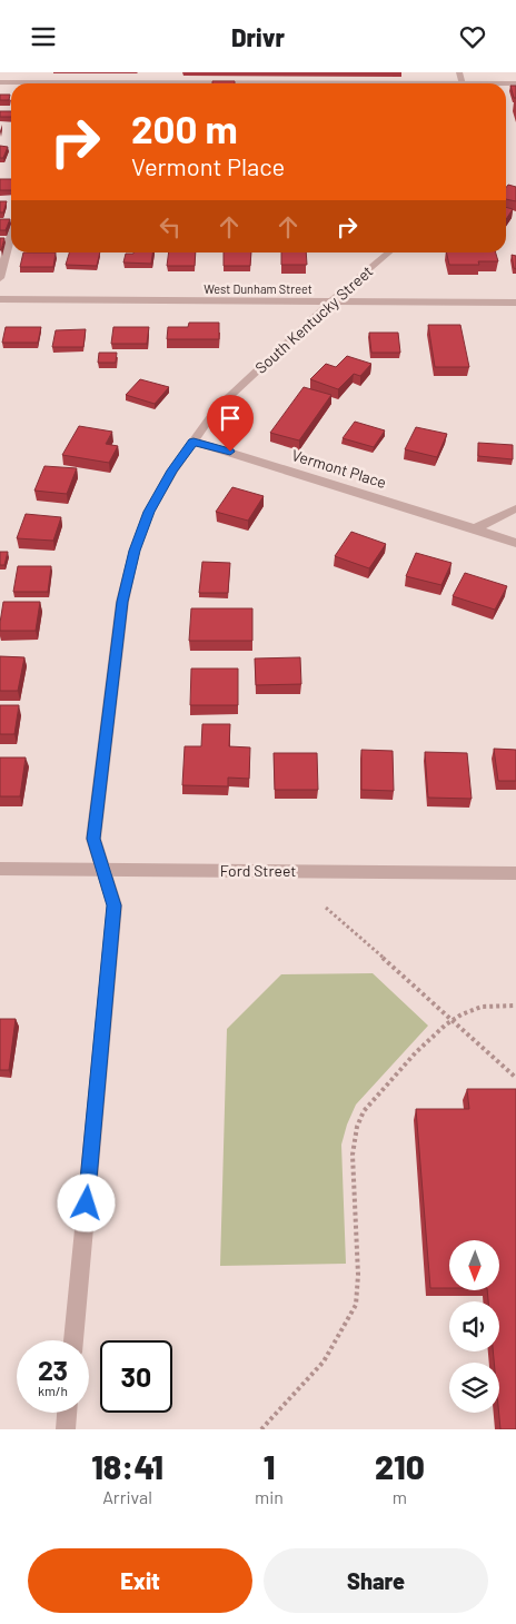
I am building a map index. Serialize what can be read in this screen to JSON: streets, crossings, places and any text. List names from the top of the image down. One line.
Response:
{"streets":{"street":["West Dunham Street","South Kentucky Street","Vermont Place","Ford Street"]},"crossings":[["West Dunham Street","South Kentucky Street"],["South Kentucky Street","Vermont Place"],["South Kentucky Street","Ford Street"]],"north":"bottom","page":{"header":"Drivr","turn":["200 m","Vermont Place"],"speed":"23 km/h","limit":"30","eta":["18:41","Arrival","1","min","210","m"],"buttons":["Exit","Share"]}}
